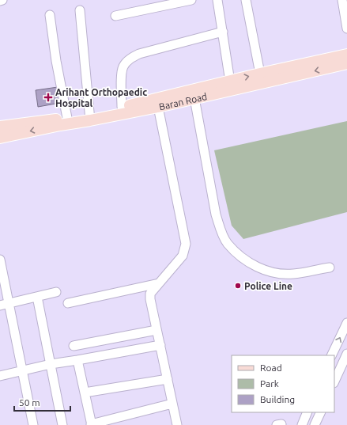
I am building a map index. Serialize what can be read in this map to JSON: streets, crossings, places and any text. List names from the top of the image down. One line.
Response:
{"streets":{"main road":["Baran Road"]},"places":{"health":["Arihant Orthopaedic Hospital"],"other":["Police Line"]},"legend":["Road","Park","Building"],"scale_bar":"50 m"}
